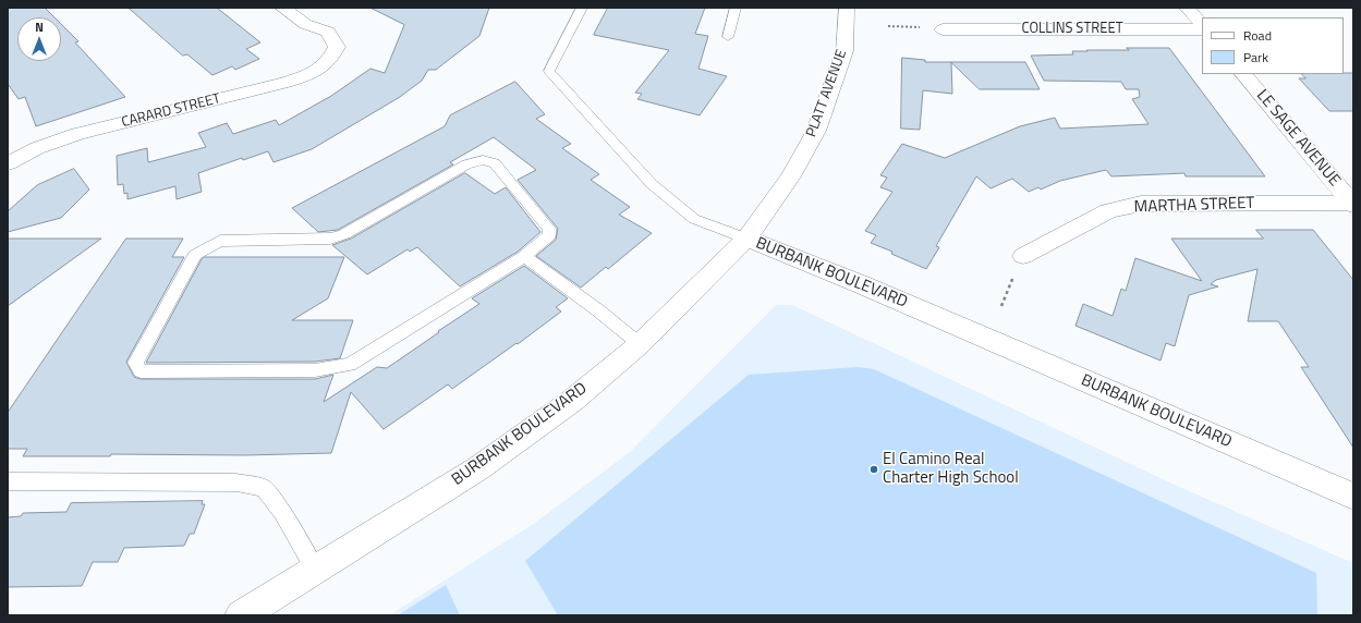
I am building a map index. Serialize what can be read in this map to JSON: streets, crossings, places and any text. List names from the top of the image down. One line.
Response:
{"streets":{"street":["COLLINS STREET","PLATT AVENUE","CARARD STREET","LE SAGE AVENUE","MARTHA STREET","BURBANK BOULEVARD"]},"crossings":[["PLATT AVENUE","BURBANK BOULEVARD"],["LE SAGE AVENUE","MARTHA STREET"]],"places":["El Camino Real Charter High School"],"legend":["Road","Park"],"north":"top"}
